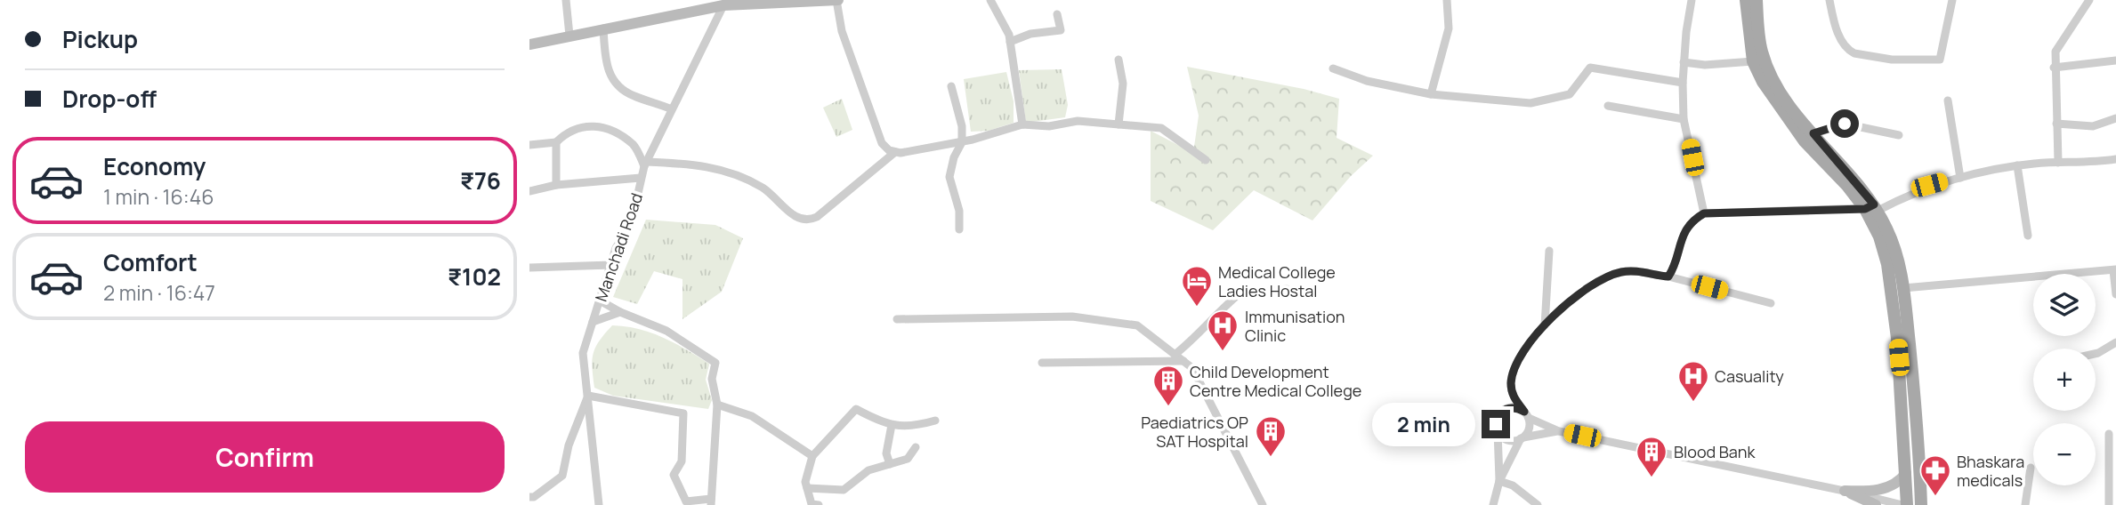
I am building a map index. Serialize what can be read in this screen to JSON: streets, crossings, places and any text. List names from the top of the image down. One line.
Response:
{"streets":{"street":["Manchadi Road"]},"places":{"hotel":["Medical College Ladies Hostal"],"hospital":["Immunisation Clinic","Casuality"],"building":["Child Development Centre Medical College","Paediatrics OP SAT Hospital","Blood Bank"],"pharmacy":["Bhaskara medicals"]},"page":{"banner":["Pickup","Drop-off"],"list":[{"name":"Economy","note":"1 min · 16:46","value":"₹76"},{"name":"Comfort","note":"2 min · 16:47","value":"₹102"}],"map_buttons":["+","−"],"bubble":"2 min","buttons":"Confirm"}}
